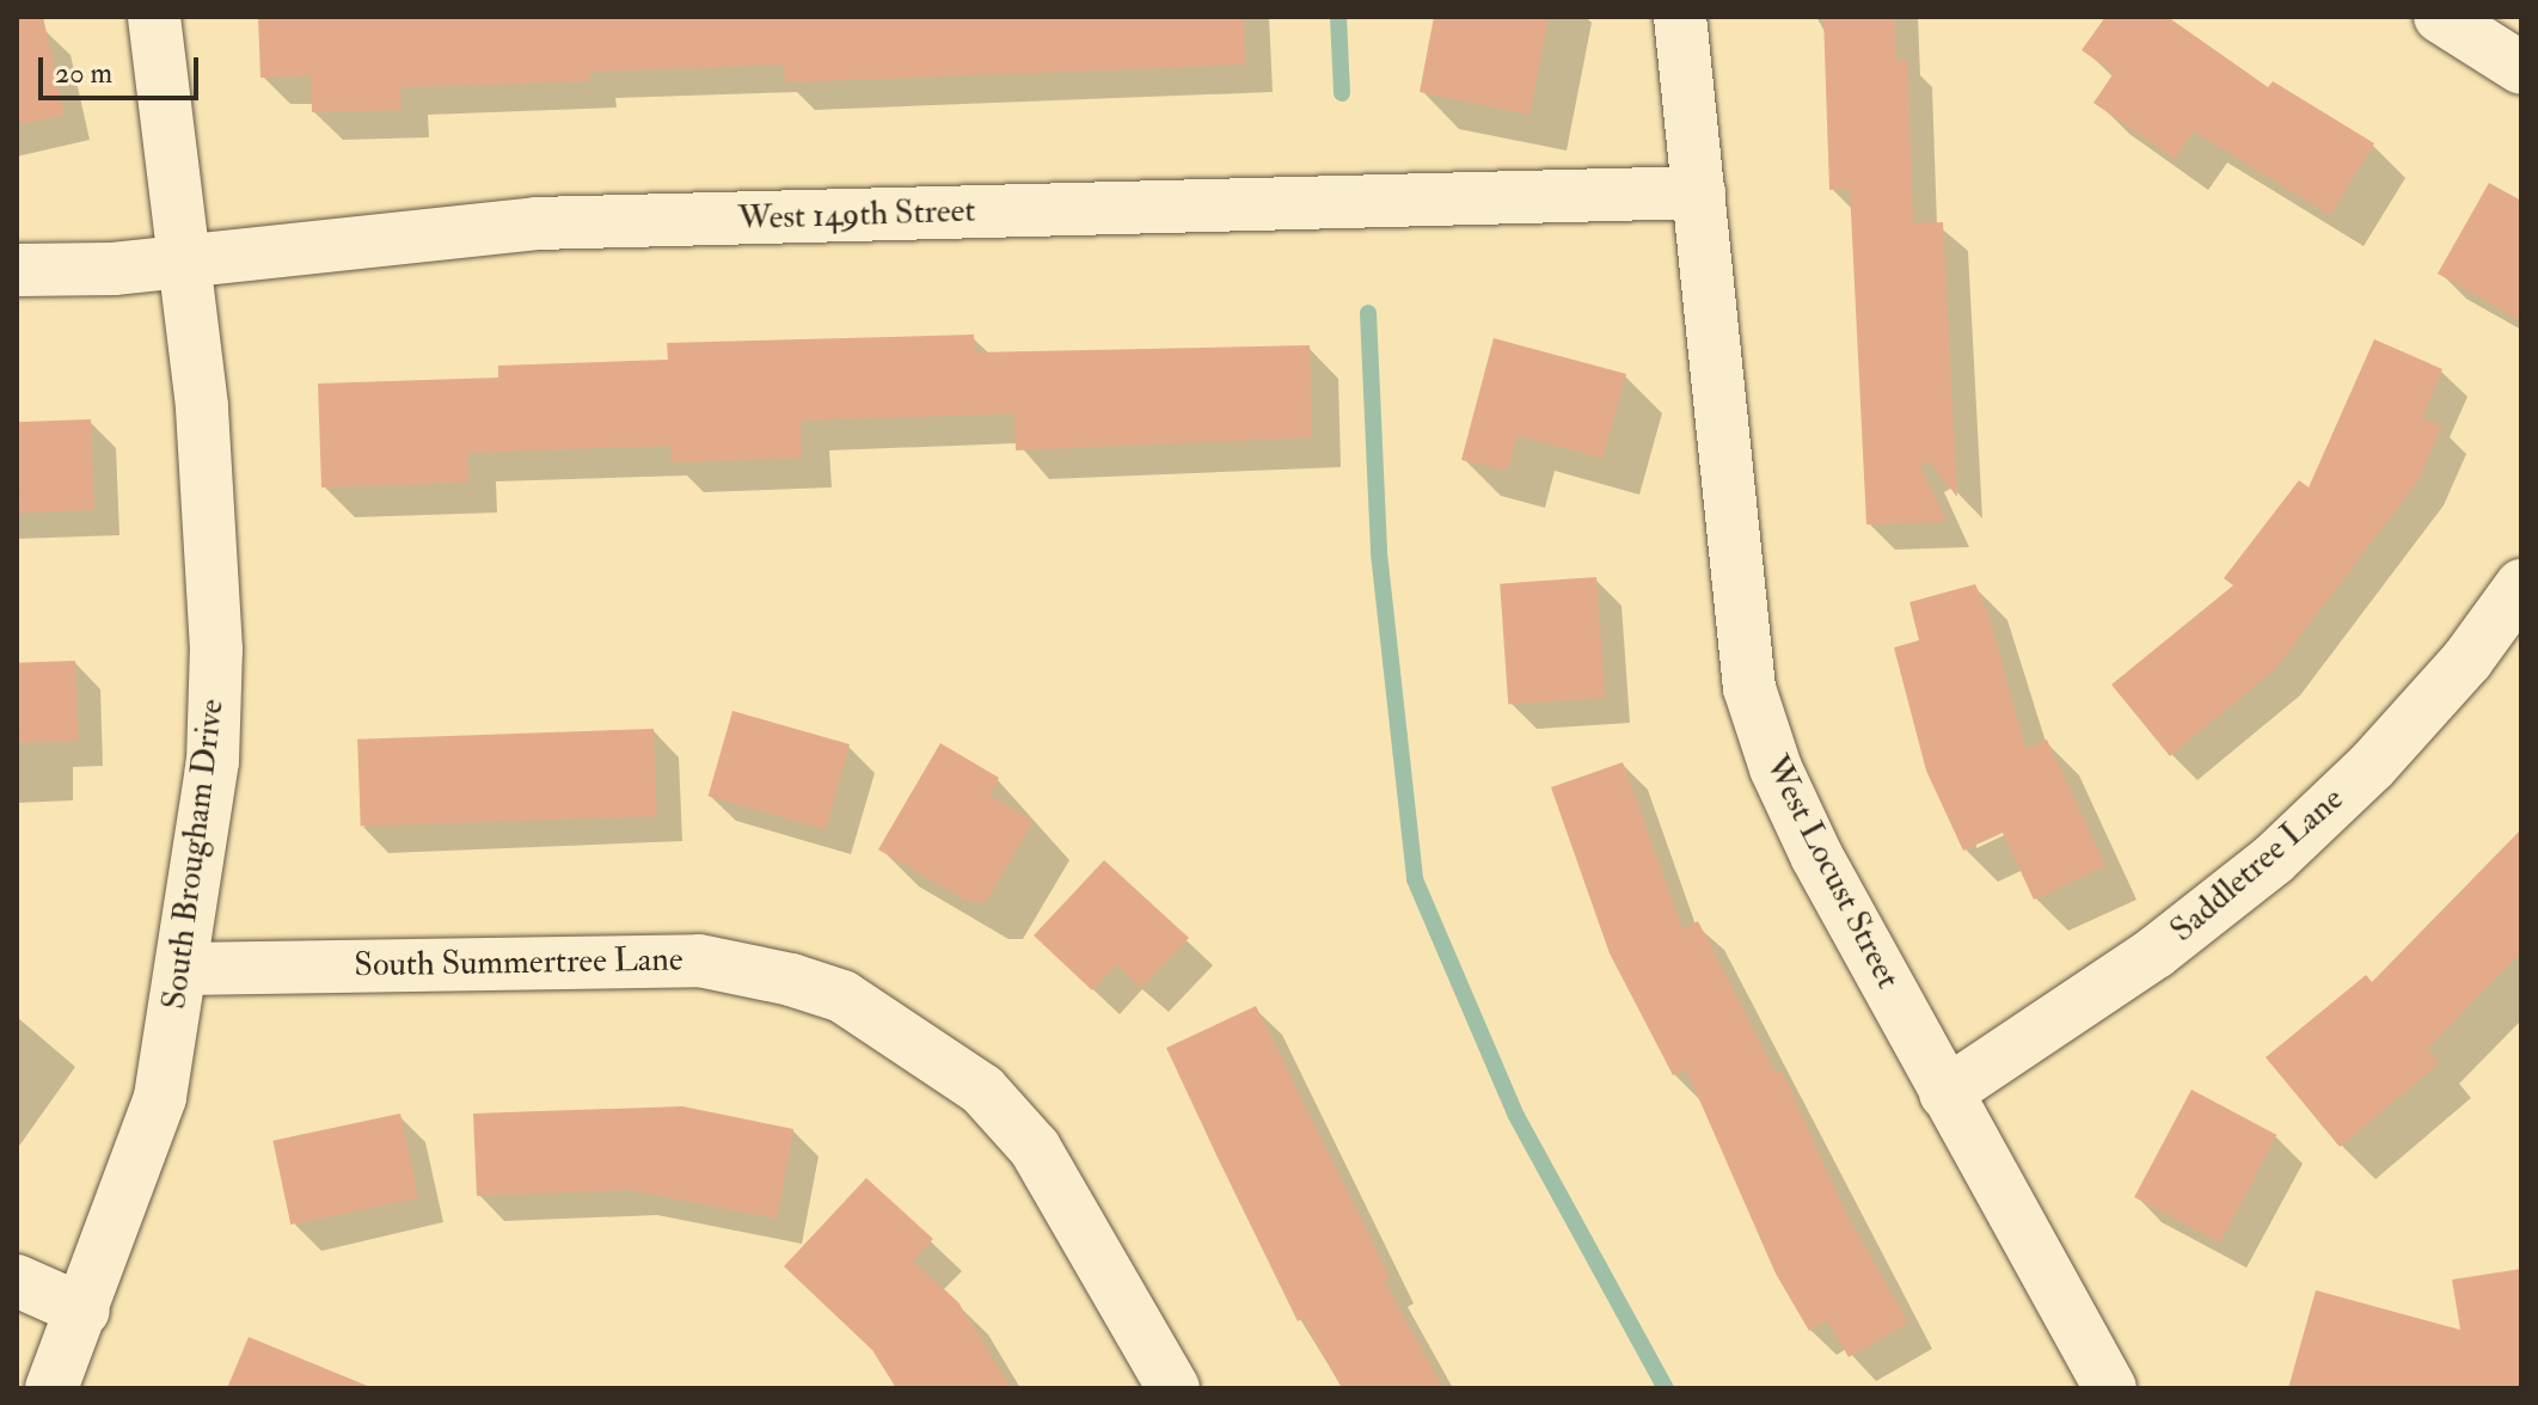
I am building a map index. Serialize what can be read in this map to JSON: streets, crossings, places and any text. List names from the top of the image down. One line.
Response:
{"streets":{"street":["West 149th Street","South Brougham Drive","Saddletree Lane","West Locust Street","South Summertree Lane"]},"crossings":[["West 149th Street","South Brougham Drive"],["West 149th Street","West Locust Street"],["South Brougham Drive","South Summertree Lane"],["Saddletree Lane","West Locust Street"]],"scale_bar":"20 m"}
